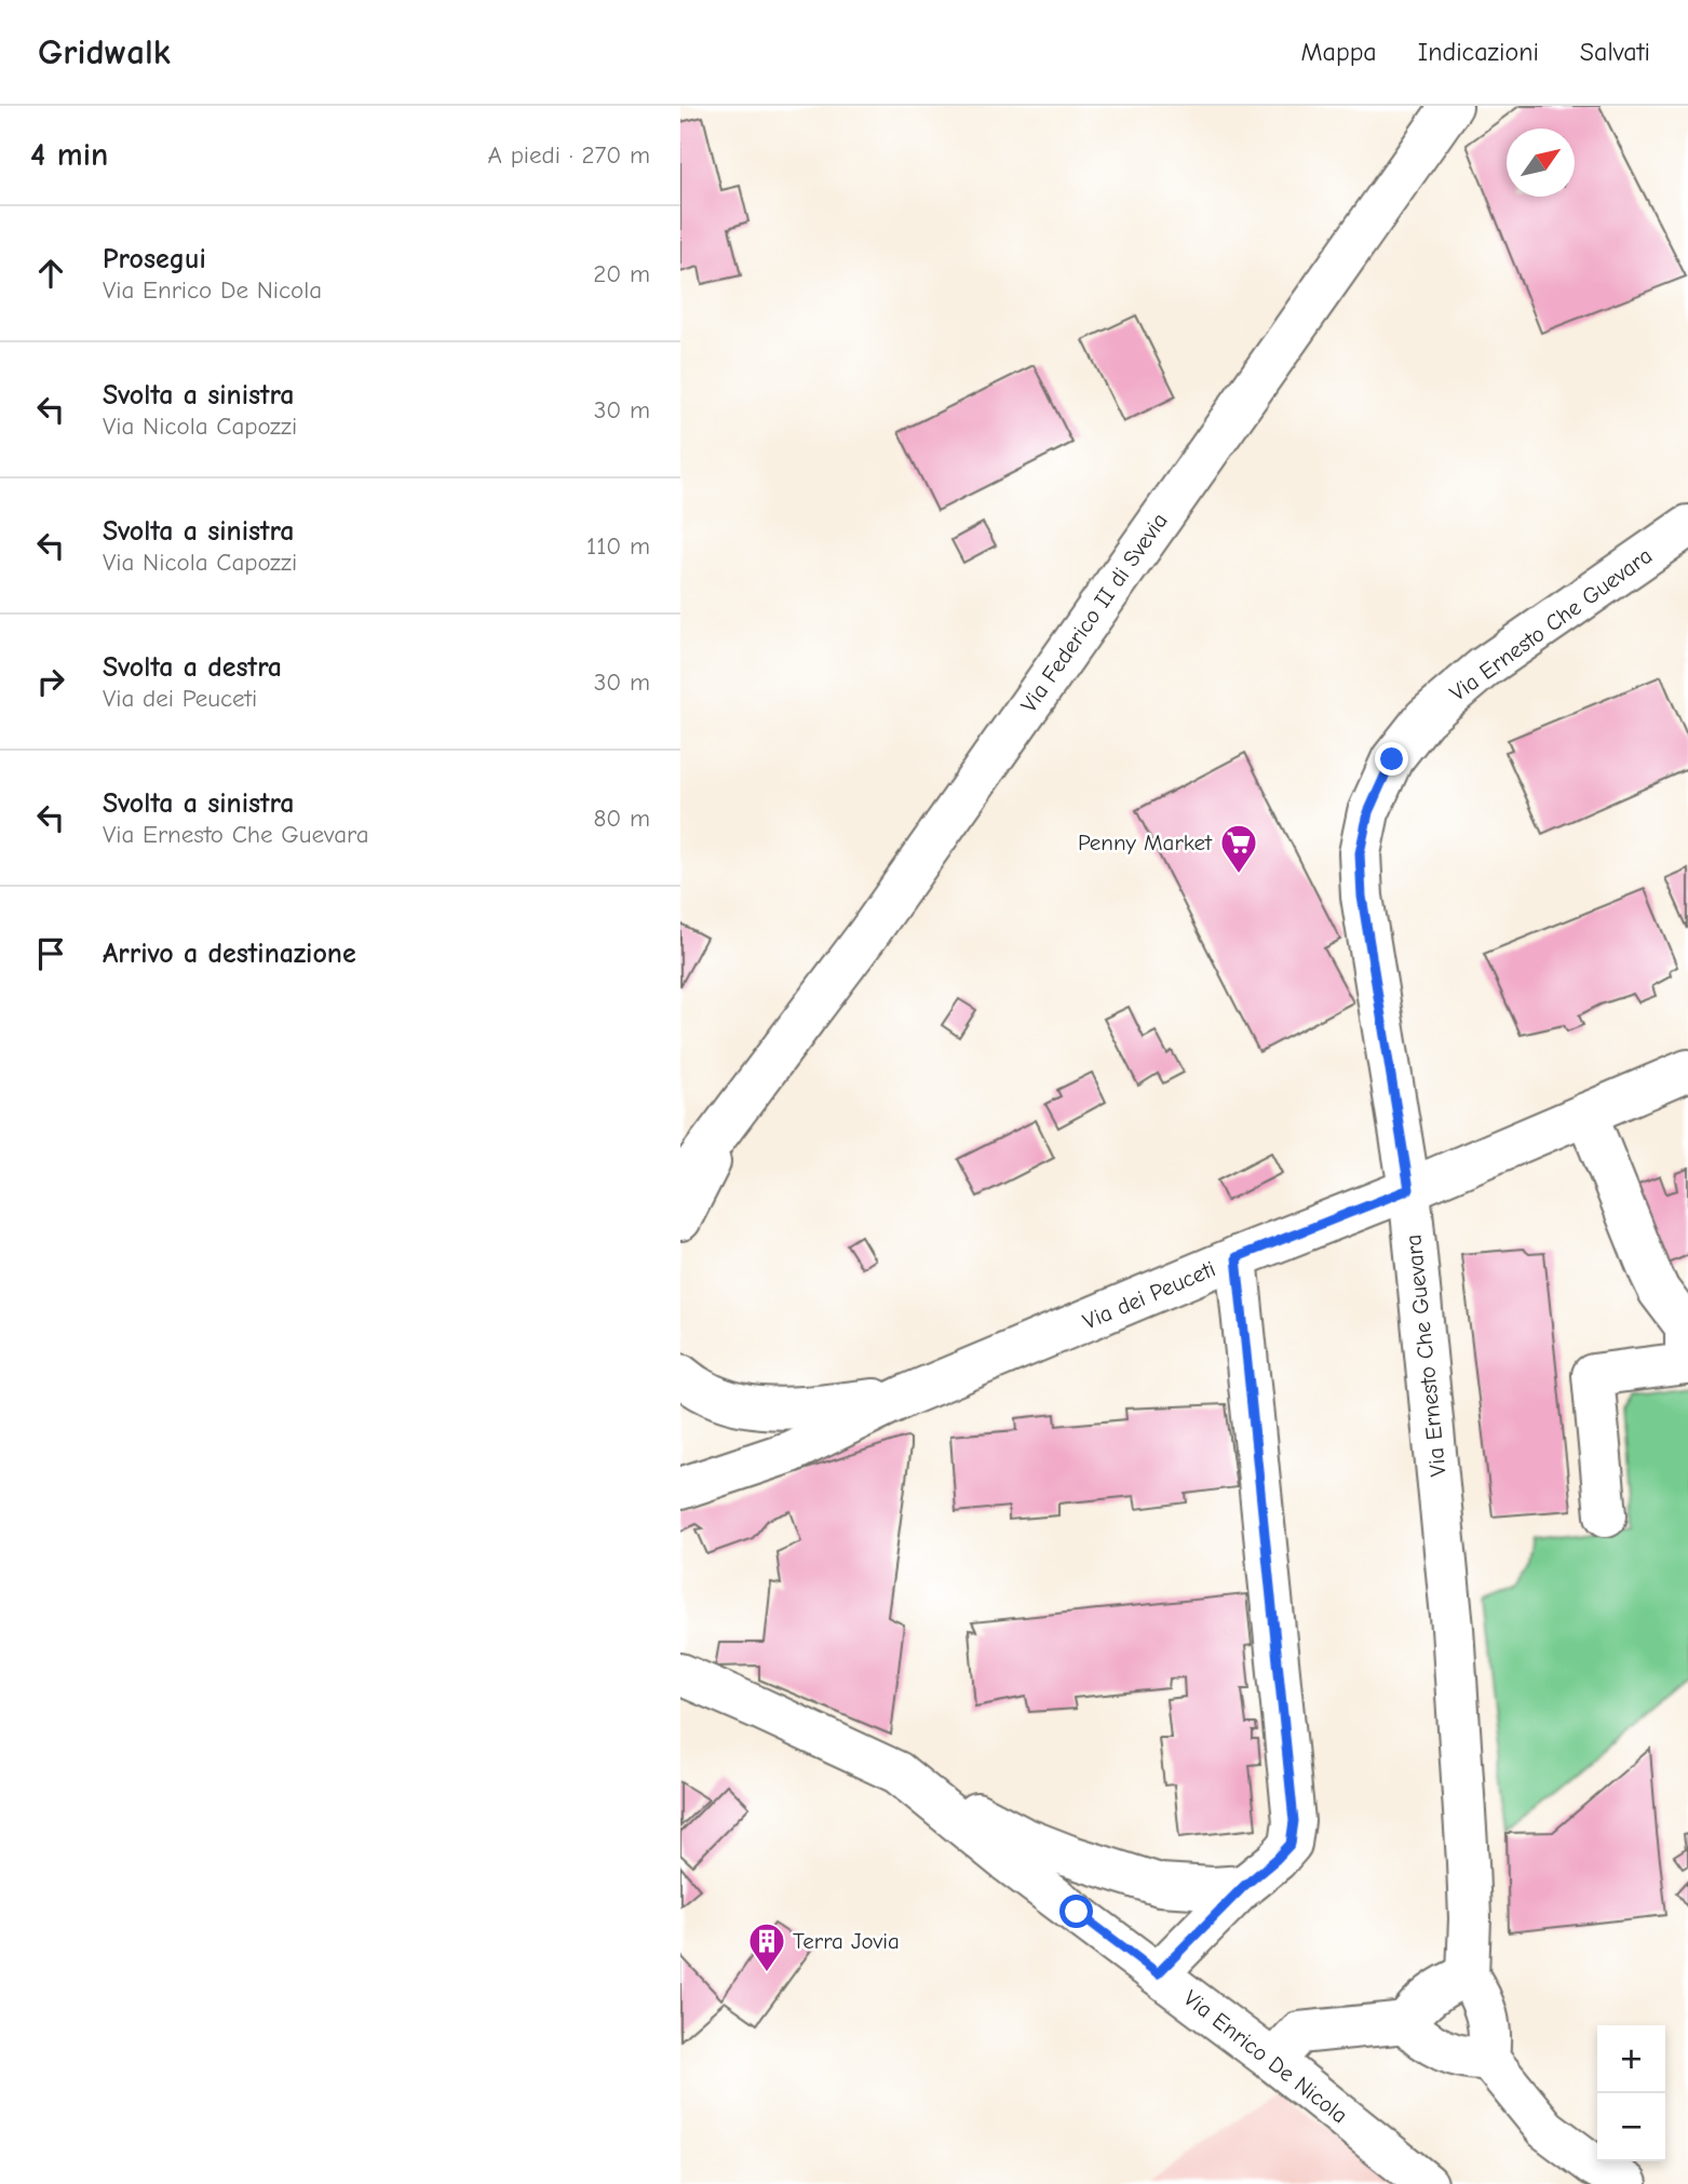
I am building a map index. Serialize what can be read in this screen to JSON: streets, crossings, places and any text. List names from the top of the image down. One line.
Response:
{"streets":{"street":["Via Federico II di Svevia","Via Ernesto Che Guevara","Via dei Peuceti","Via Enrico De Nicola"]},"crossings":[["Via Ernesto Che Guevara","Via dei Peuceti"]],"places":{"supermarket":["Penny Market"],"building":["Terra Jovia"]},"north":"top right","page":{"header":"Gridwalk","nav":["Mappa","Indicazioni","Salvati"],"heading":["4 min","A piedi · 270 m"],"list":[["Prosegui","Via Enrico De Nicola","20 m"],["Svolta a sinistra","Via Nicola Capozzi","30 m"],["Svolta a sinistra","Via Nicola Capozzi","110 m"],["Svolta a destra","Via dei Peuceti","30 m"],["Svolta a sinistra","Via Ernesto Che Guevara","80 m"],"Arrivo a destinazione"],"map_buttons":["+","−"]}}
